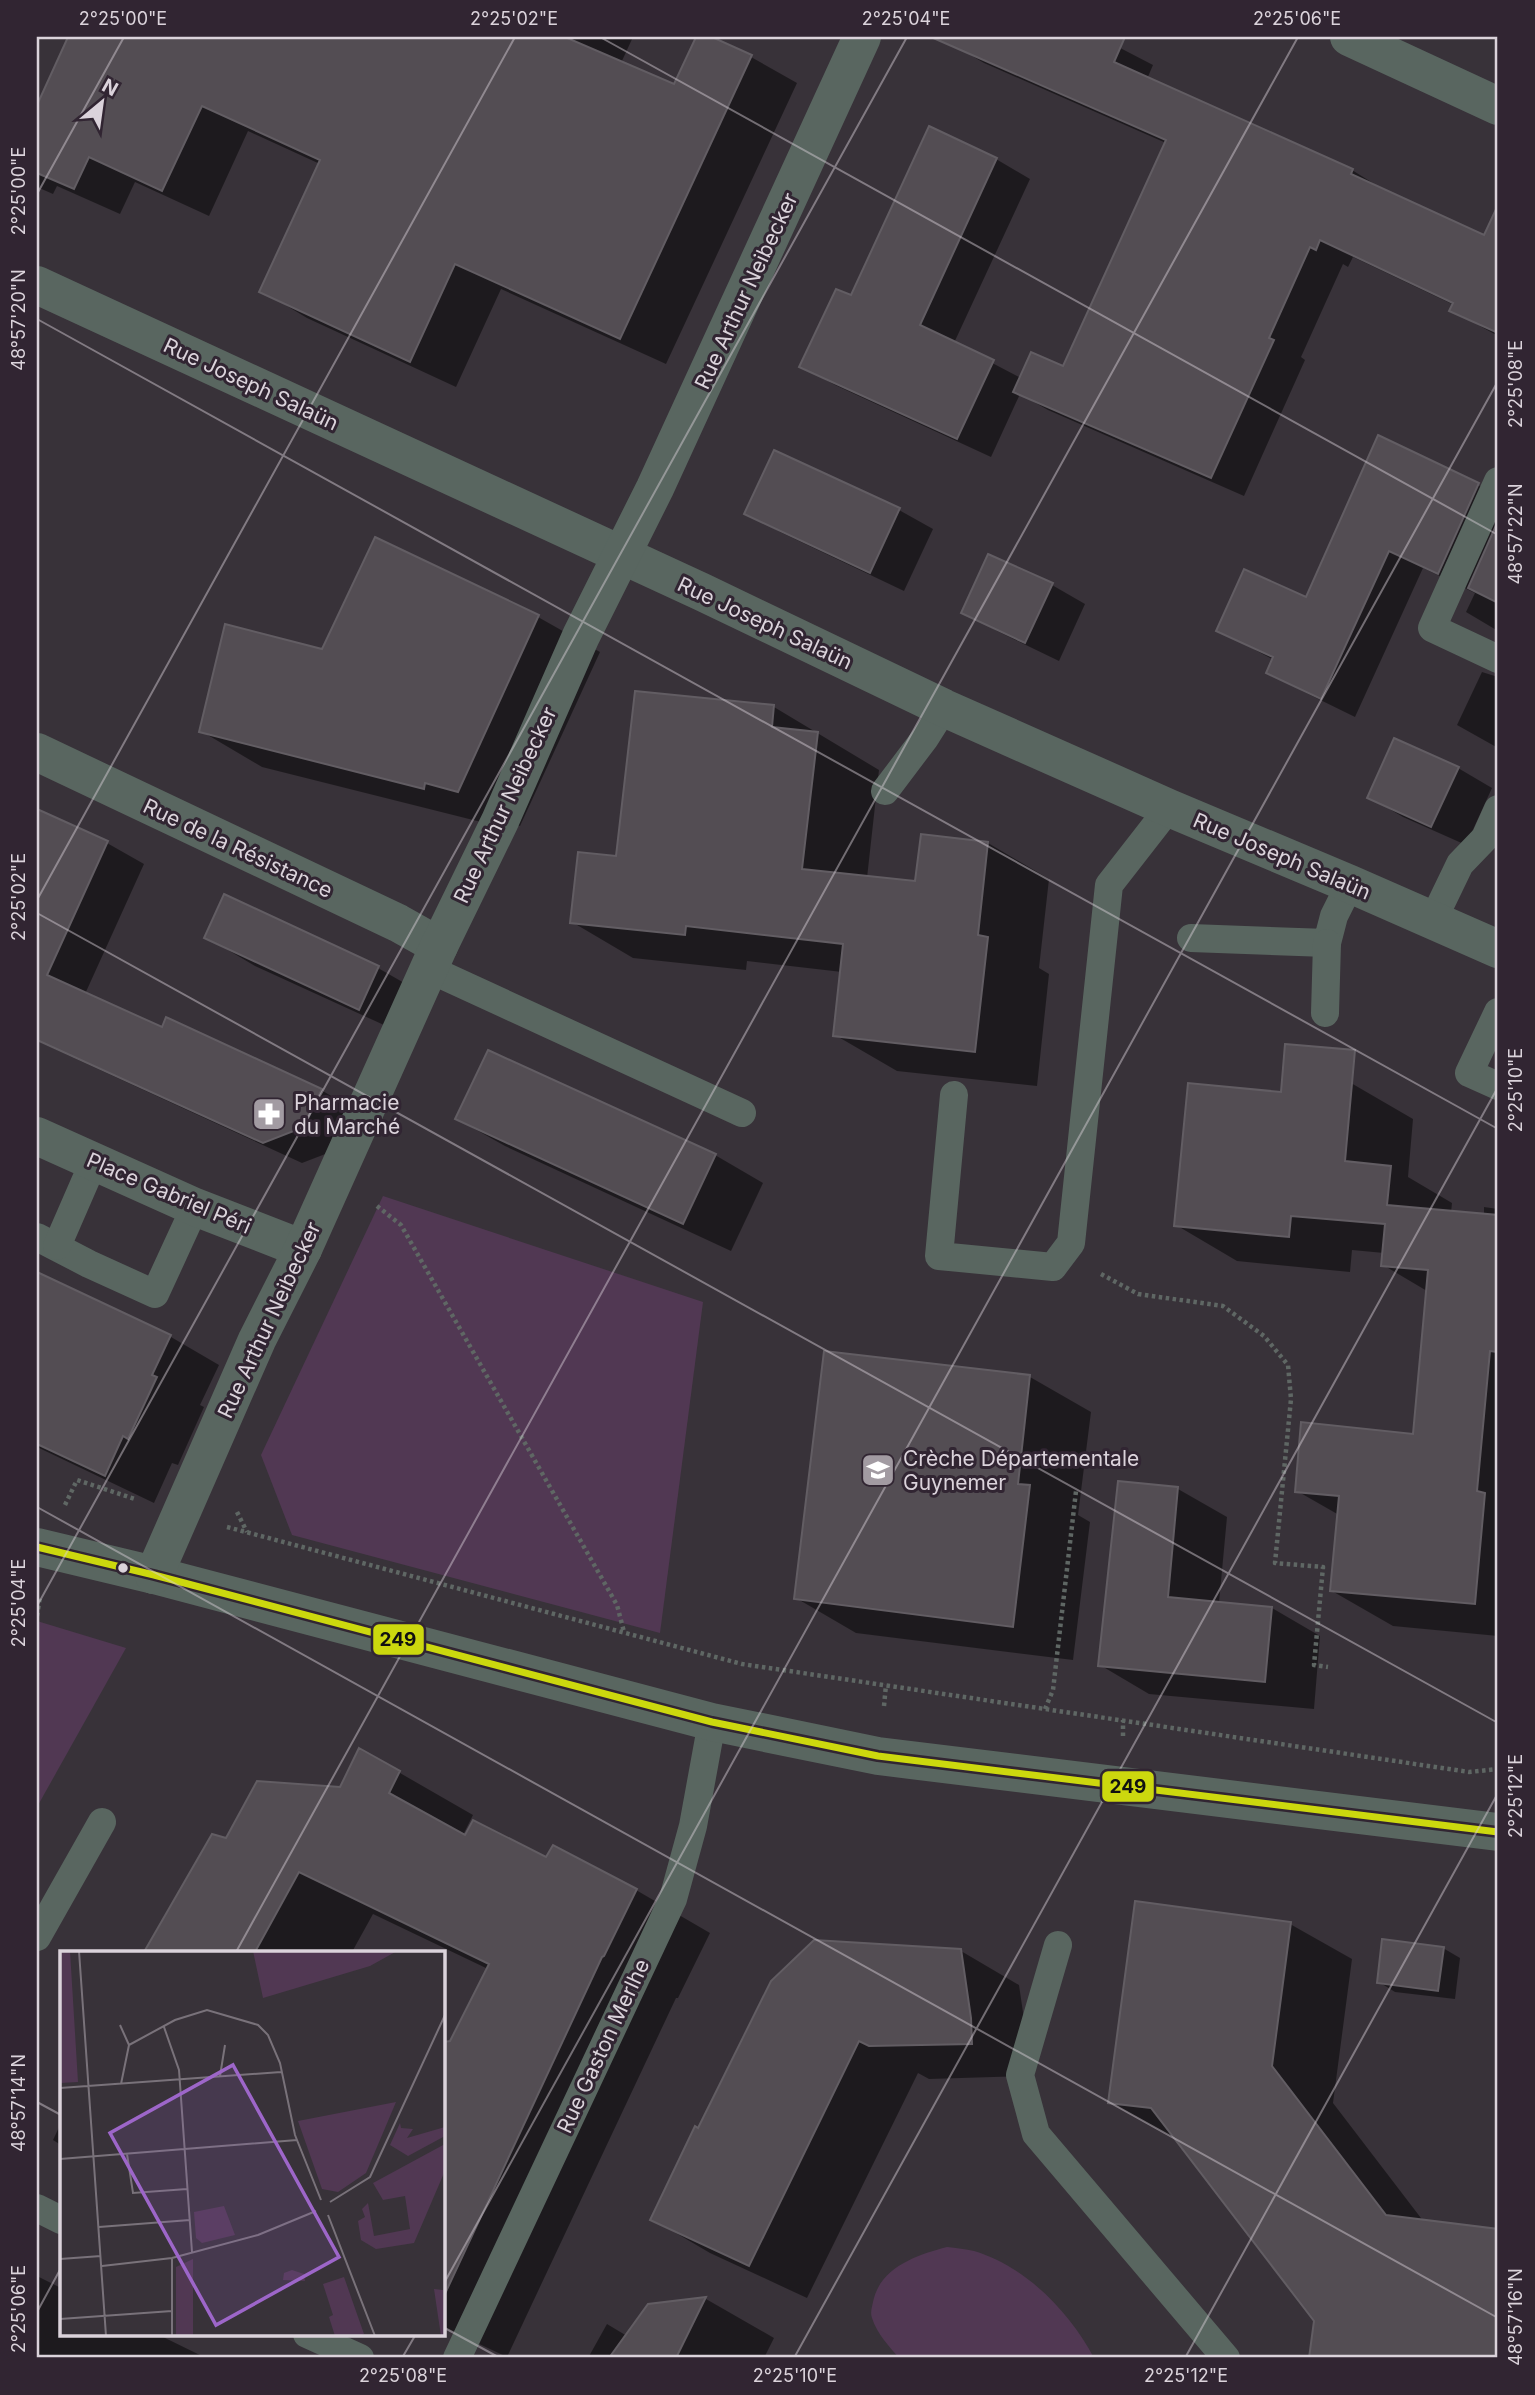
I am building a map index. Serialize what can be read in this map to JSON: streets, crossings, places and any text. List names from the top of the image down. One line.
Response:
{"streets":{"street":["Rue Arthur Neibecker","Rue Joseph Salaün","Rue de la Résistance","Place Gabriel Péri"],"lane":["Rue Gaston Merlhe"]},"crossings":[["Rue Arthur Neibecker","Rue Joseph Salaün"],["Rue Arthur Neibecker","Rue de la Résistance"],["Rue Arthur Neibecker","Place Gabriel Péri"]],"places":{"pharmacy":["Pharmacie du Marché"],"school or university":["Crèche Départementale Guynemer"]},"lines":["transit line 249"],"north":"top right","coordinates":["2°25'00\"E","2°25'02\"E","2°25'04\"E","2°25'06\"E","48°57'20\"N","2°25'08\"E","48°57'22\"N","2°25'10\"E","2°25'12\"E","48°57'14\"N","48°57'16\"N"]}
